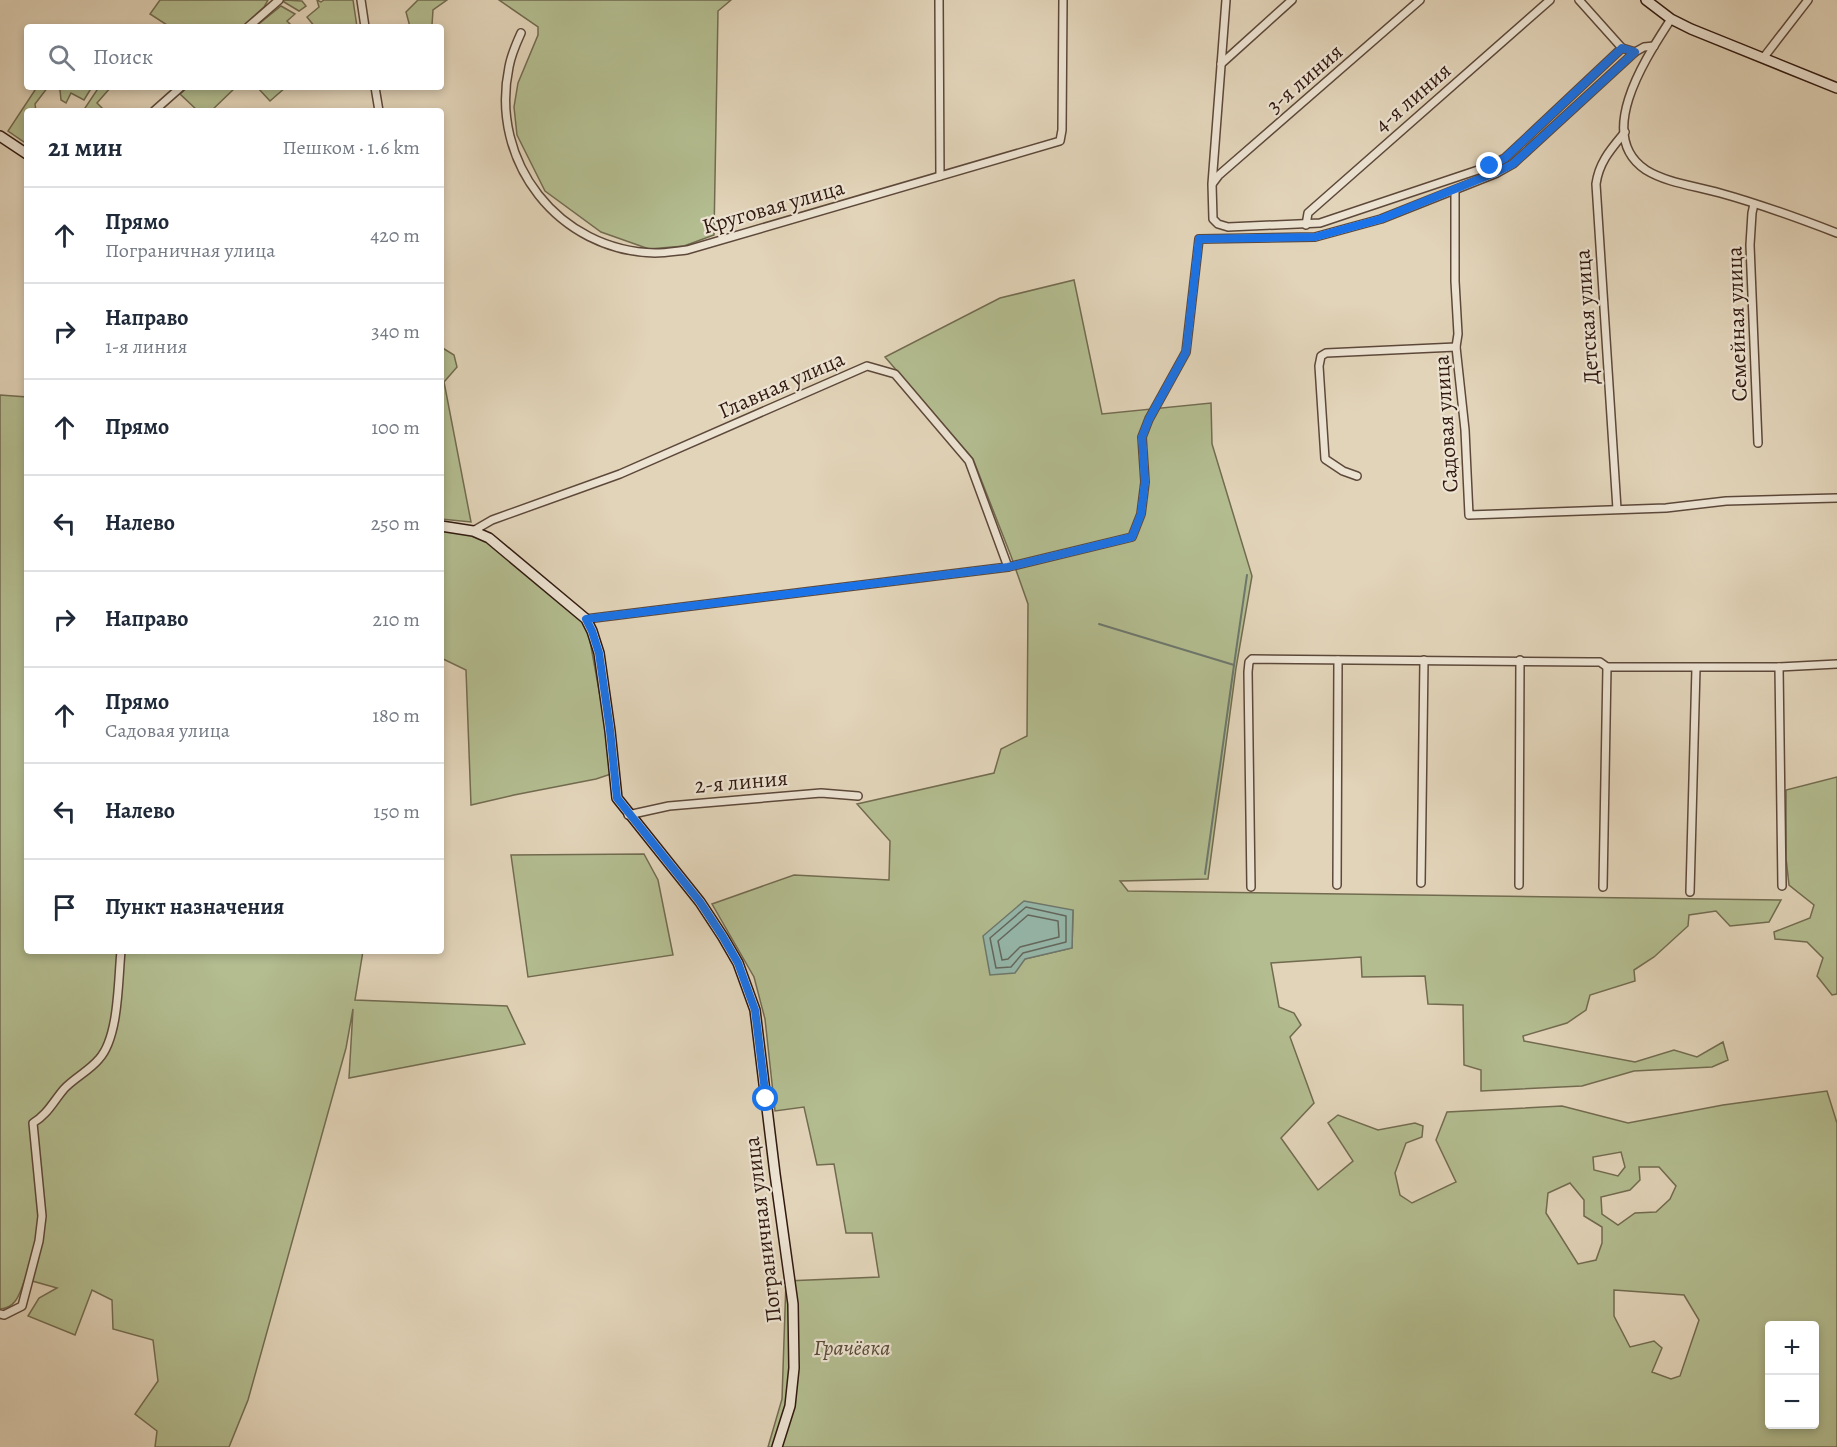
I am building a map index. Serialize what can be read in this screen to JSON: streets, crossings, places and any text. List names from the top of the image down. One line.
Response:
{"streets":{"street":["3-я линия","4-я линия","Круговая улица","Детская улица","Семейная улица","Главная улица","Садовая улица","2-я линия","Пограничная улица"]},"crossings":[["Детская улица","Садовая улица"],["Главная улица","Пограничная улица"],["2-я линия","Пограничная улица"]],"parks":["Грачёвка"],"page":{"search":"Поиск","heading":["21 мин","Пешком · 1.6 km"],"list":[["Прямо","Пограничная улица","420 m"],["Направо","1-я линия","340 m"],["Прямо","100 m"],["Налево","250 m"],["Направо","210 m"],["Прямо","Садовая улица","180 m"],["Налево","150 m"],"Пункт назначения"],"map_buttons":["+","−"]}}
